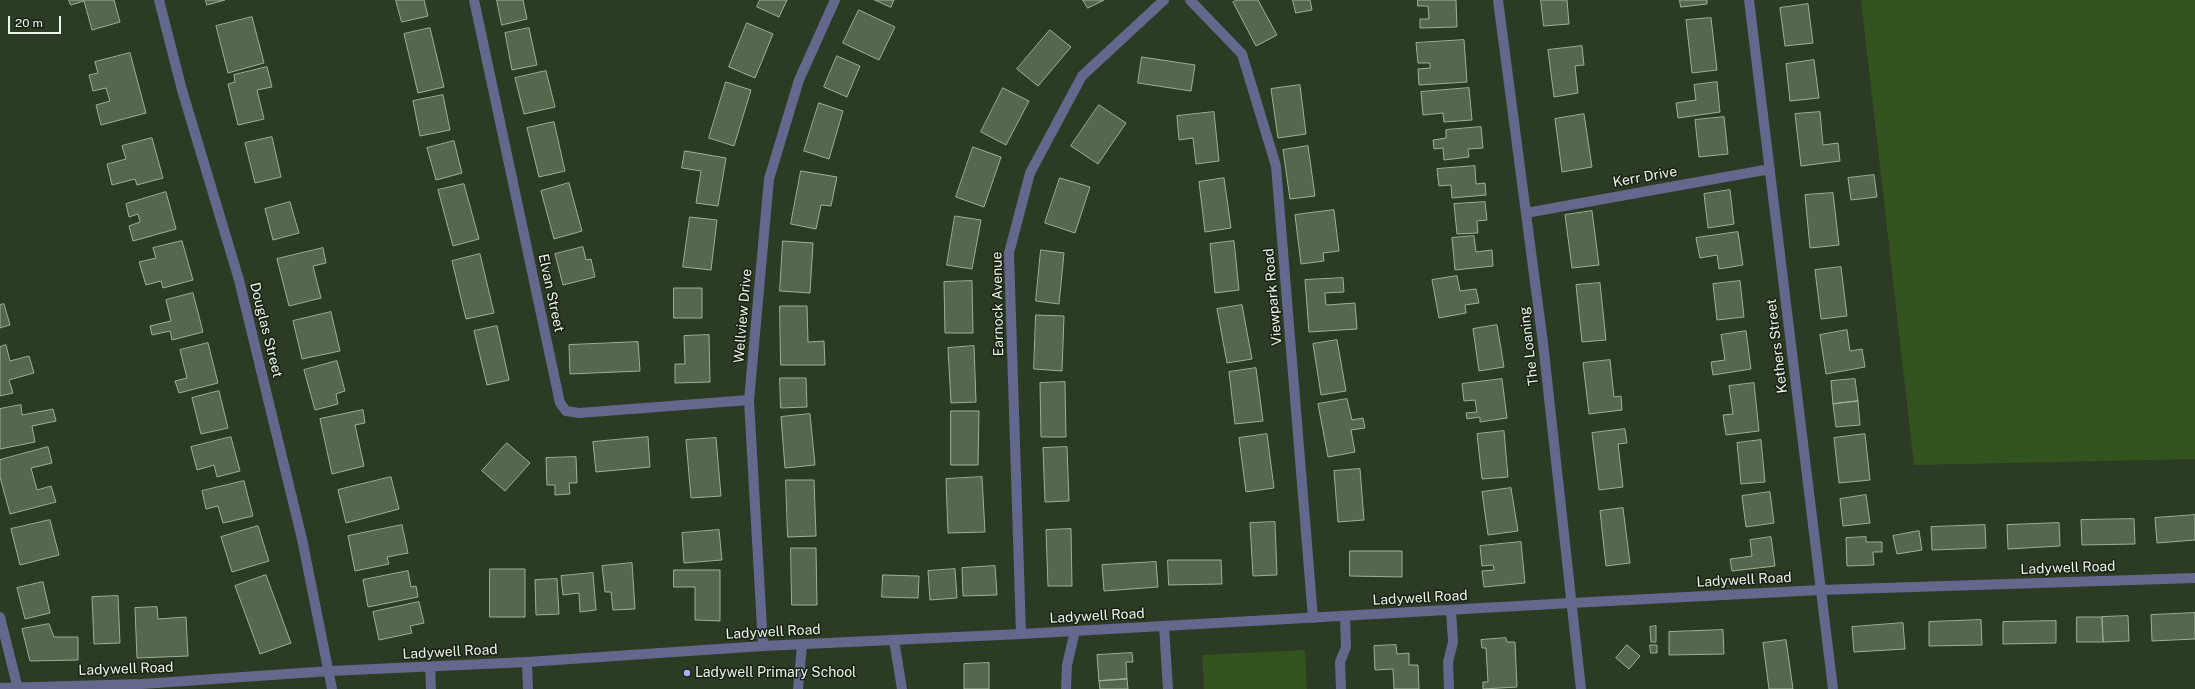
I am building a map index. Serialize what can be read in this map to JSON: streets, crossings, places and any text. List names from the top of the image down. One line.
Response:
{"streets":{"street":["Kerr Drive","Elvan Street","Viewpark Road","Earnock Avenue","Wellview Drive","Douglas Street","The Loaning","Kethers Street","Ladywell Road"]},"crossings":[["Kerr Drive","The Loaning"],["Kerr Drive","Kethers Street"],["Elvan Street","Wellview Drive"],["Viewpark Road","Ladywell Road"],["Earnock Avenue","Ladywell Road"],["Wellview Drive","Ladywell Road"],["Douglas Street","Ladywell Road"],["The Loaning","Ladywell Road"],["Kethers Street","Ladywell Road"]],"places":["Ladywell Primary School"],"scale_bar":"20 m"}
